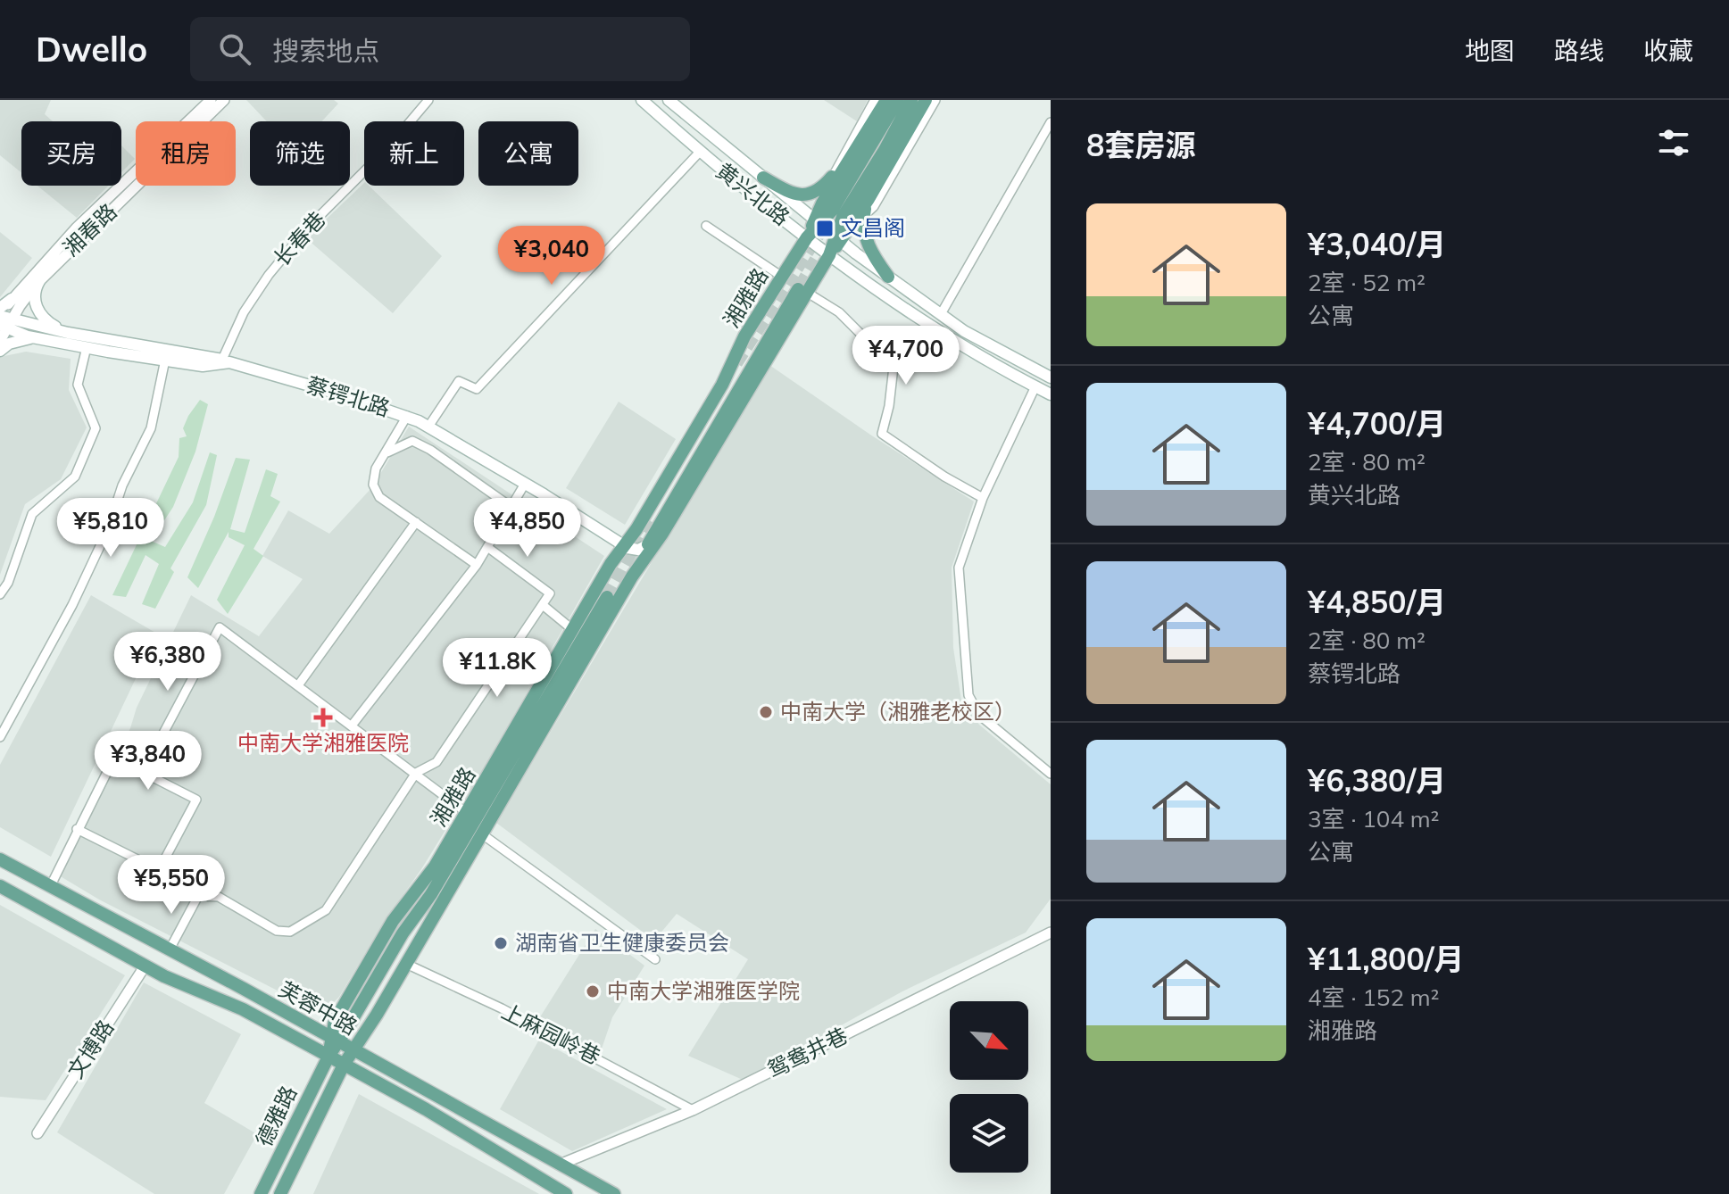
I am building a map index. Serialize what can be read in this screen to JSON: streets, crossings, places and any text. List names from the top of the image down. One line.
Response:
{"streets":{"main road":["黄兴北路","湘雅路","蔡锷北路","芙蓉中路","德雅路"],"street":["湘春路","长春巷","上麻园岭巷","文博路","鸳鸯井巷"]},"crossings":[["黄兴北路","湘雅路"],["湘春路","蔡锷北路"],["长春巷","蔡锷北路"],["湘雅路","蔡锷北路"],["湘雅路","芙蓉中路"],["湘雅路","上麻园岭巷"],["湘雅路","德雅路"],["芙蓉中路","文博路"],["芙蓉中路","鸳鸯井巷"],["芙蓉中路","德雅路"],["上麻园岭巷","鸳鸯井巷"]],"places":{"transit":["文昌阁"],"other":["中南大学（湘雅老校区）","湖南省卫生健康委员会","中南大学湘雅医学院"],"health":["中南大学湘雅医院"]},"north":"bottom right","page":{"header":"Dwello","search":"搜索地点","nav":["地图","路线","收藏"],"heading":"8套房源","chip":["买房","租房","筛选","新上","公寓"],"list":[{"name":"¥3,040/月","note":"2室 · 52 m² · 公寓"},{"name":"¥4,700/月","note":"2室 · 80 m² · 黄兴北路"},{"name":"¥4,850/月","note":"2室 · 80 m² · 蔡锷北路"},{"name":"¥6,380/月","note":"3室 · 104 m² · 公寓"},{"name":"¥11,800/月","note":"4室 · 152 m² · 湘雅路"}],"price":["¥3,040","¥4,700","¥5,810","¥4,850","¥6,380","¥11.8K","¥3,840","¥5,550"]}}
